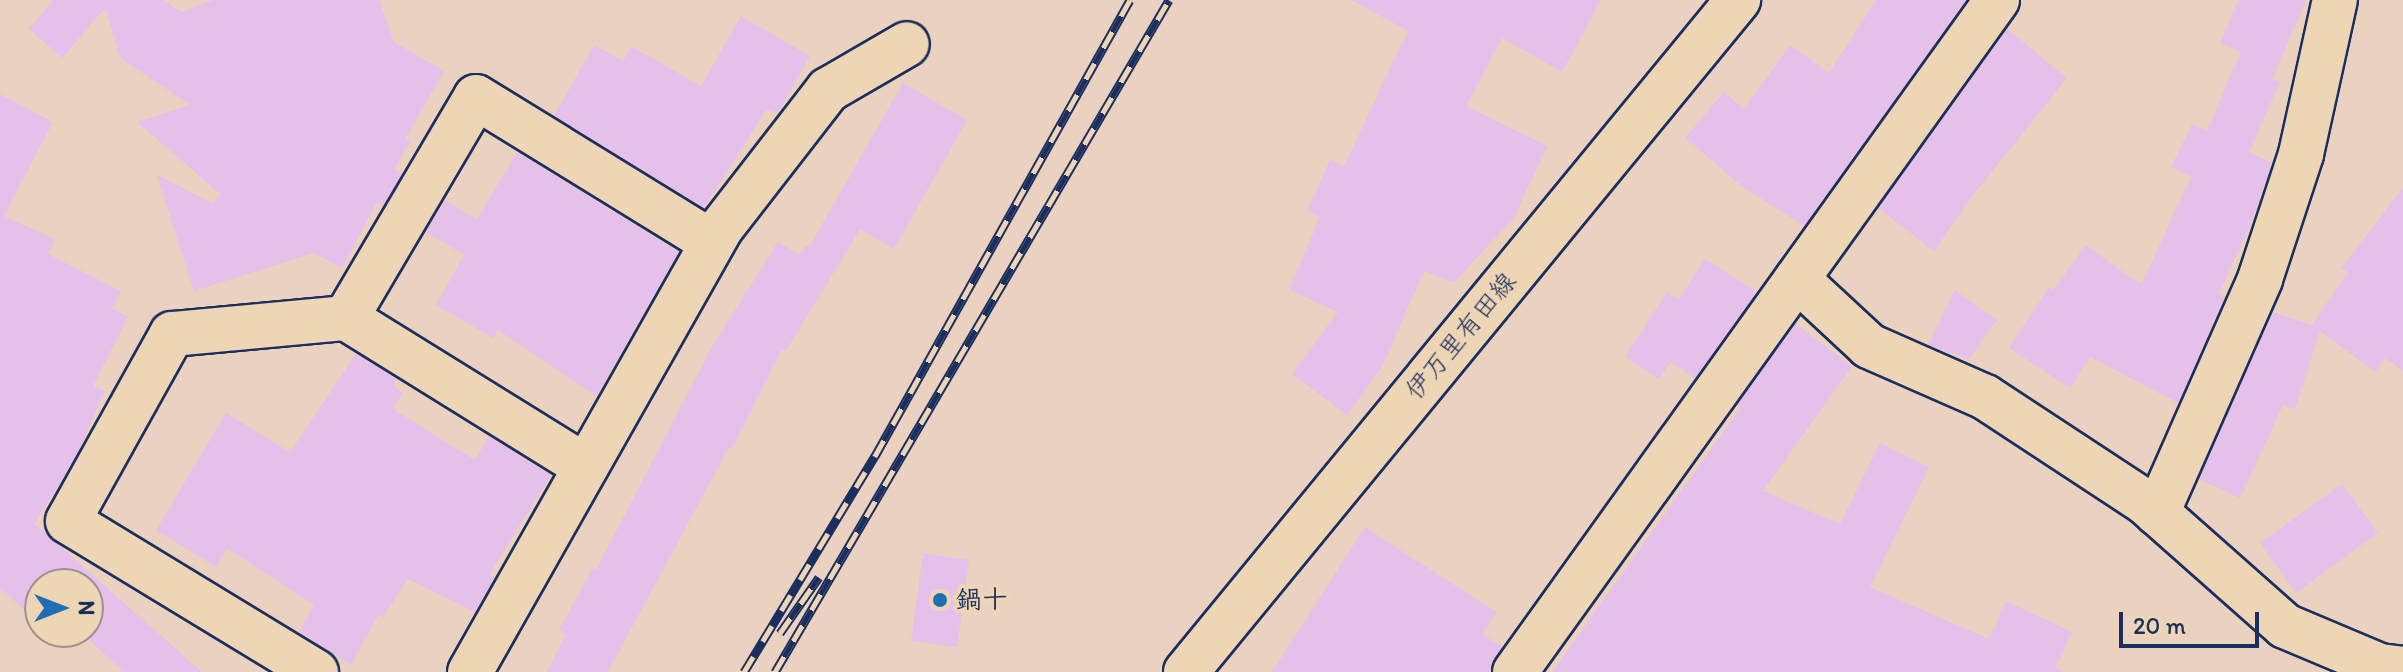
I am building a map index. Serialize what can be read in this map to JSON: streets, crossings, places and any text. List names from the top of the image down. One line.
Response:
{"streets":{"street":["伊万里有田線"]},"places":["鍋十"],"scale_bar":"20 m","north":"right"}
